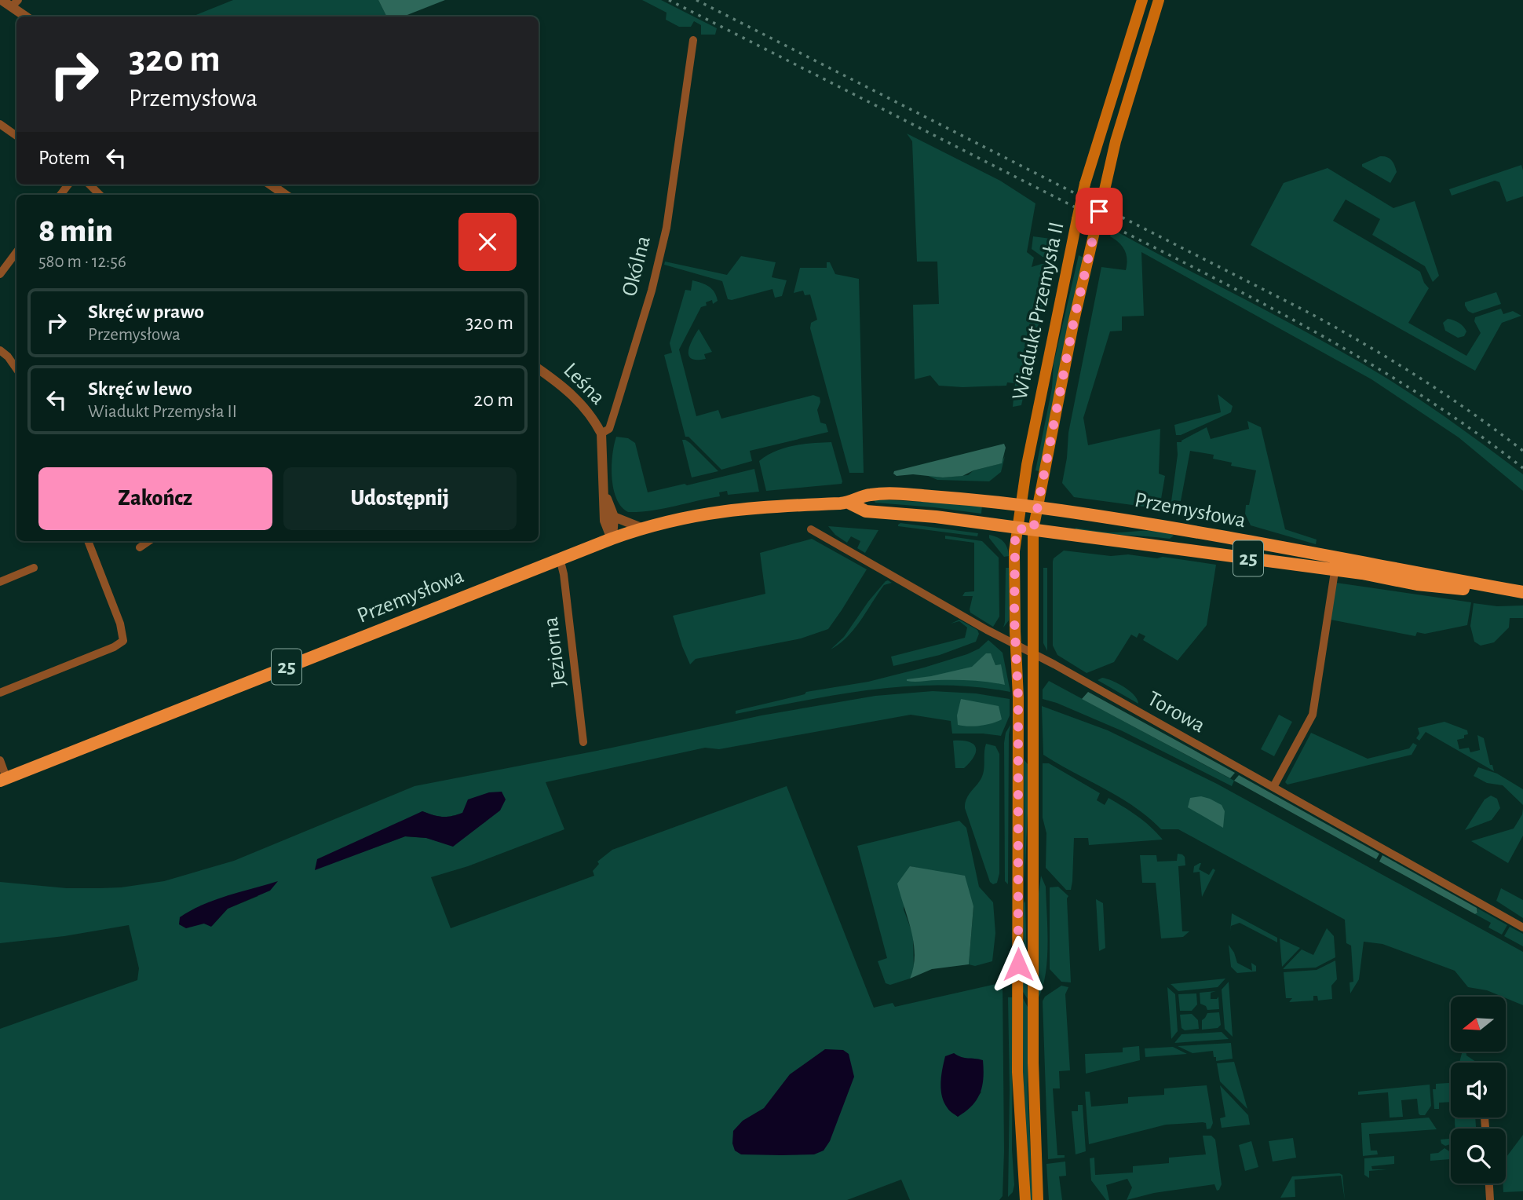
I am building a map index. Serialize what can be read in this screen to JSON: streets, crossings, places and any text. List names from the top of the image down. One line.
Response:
{"streets":{"main road":["Wiadukt Przemysła II","Przemysłowa","25"],"street":["Okólna","Leśna","Jeziorna","Torowa"]},"crossings":[["Okólna","Leśna"],["Wiadukt Przemysła II","Przemysłowa"],["Wiadukt Przemysła II","Torowa"],["Przemysłowa","Jeziorna"]],"north":"left","page":{"turn":["320 m","Przemysłowa"],"then":"Potem","heading":["8 min","580 m · 12:56"],"list":[{"name":"Skręć w prawo","note":"Przemysłowa","value":"320 m"},{"name":"Skręć w lewo","note":"Wiadukt Przemysła II","value":"20 m"}],"buttons":["Zakończ","Udostępnij"]}}
